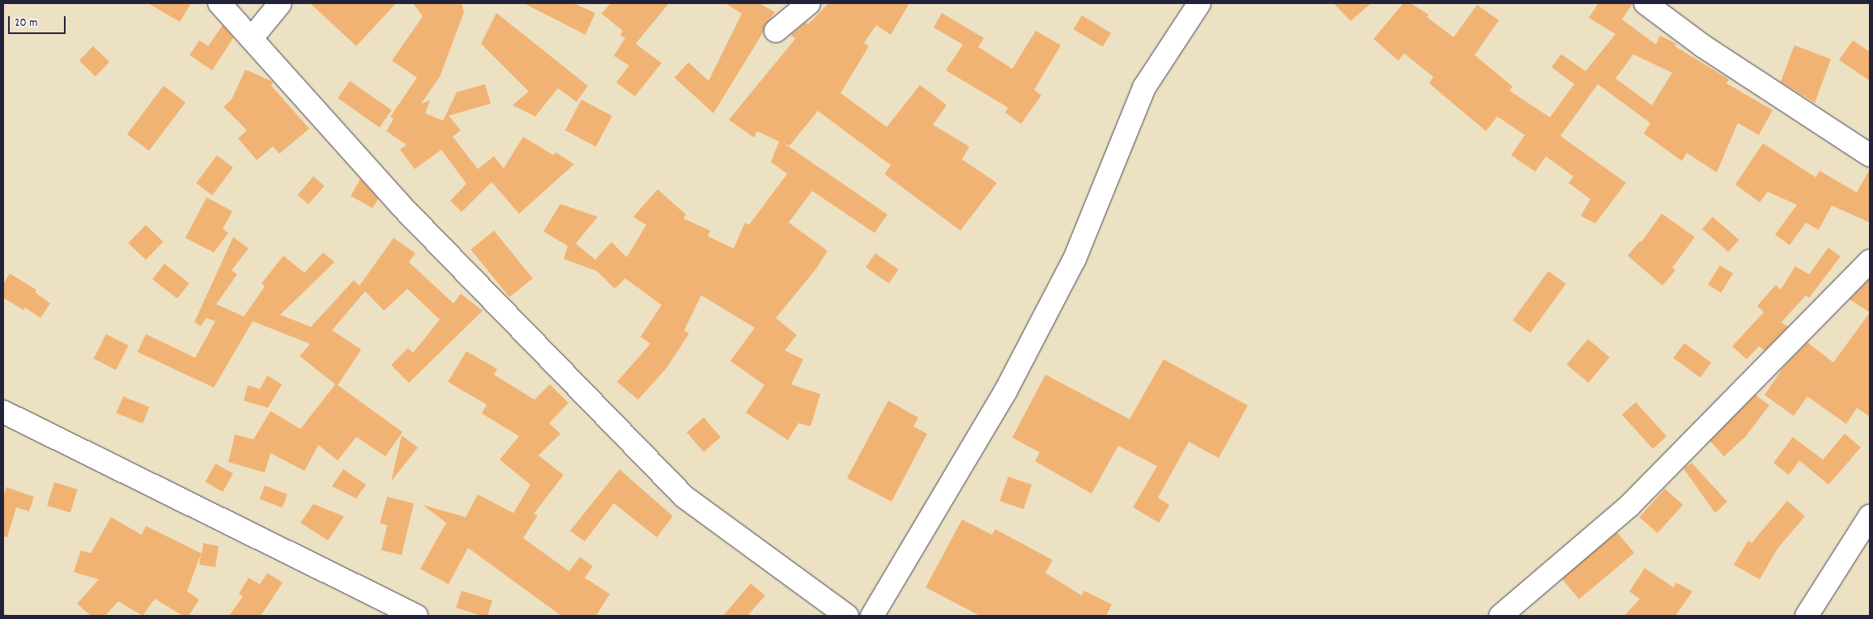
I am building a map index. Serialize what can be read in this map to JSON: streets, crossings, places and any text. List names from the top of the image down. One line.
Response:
{"scale_bar":"20 m"}
